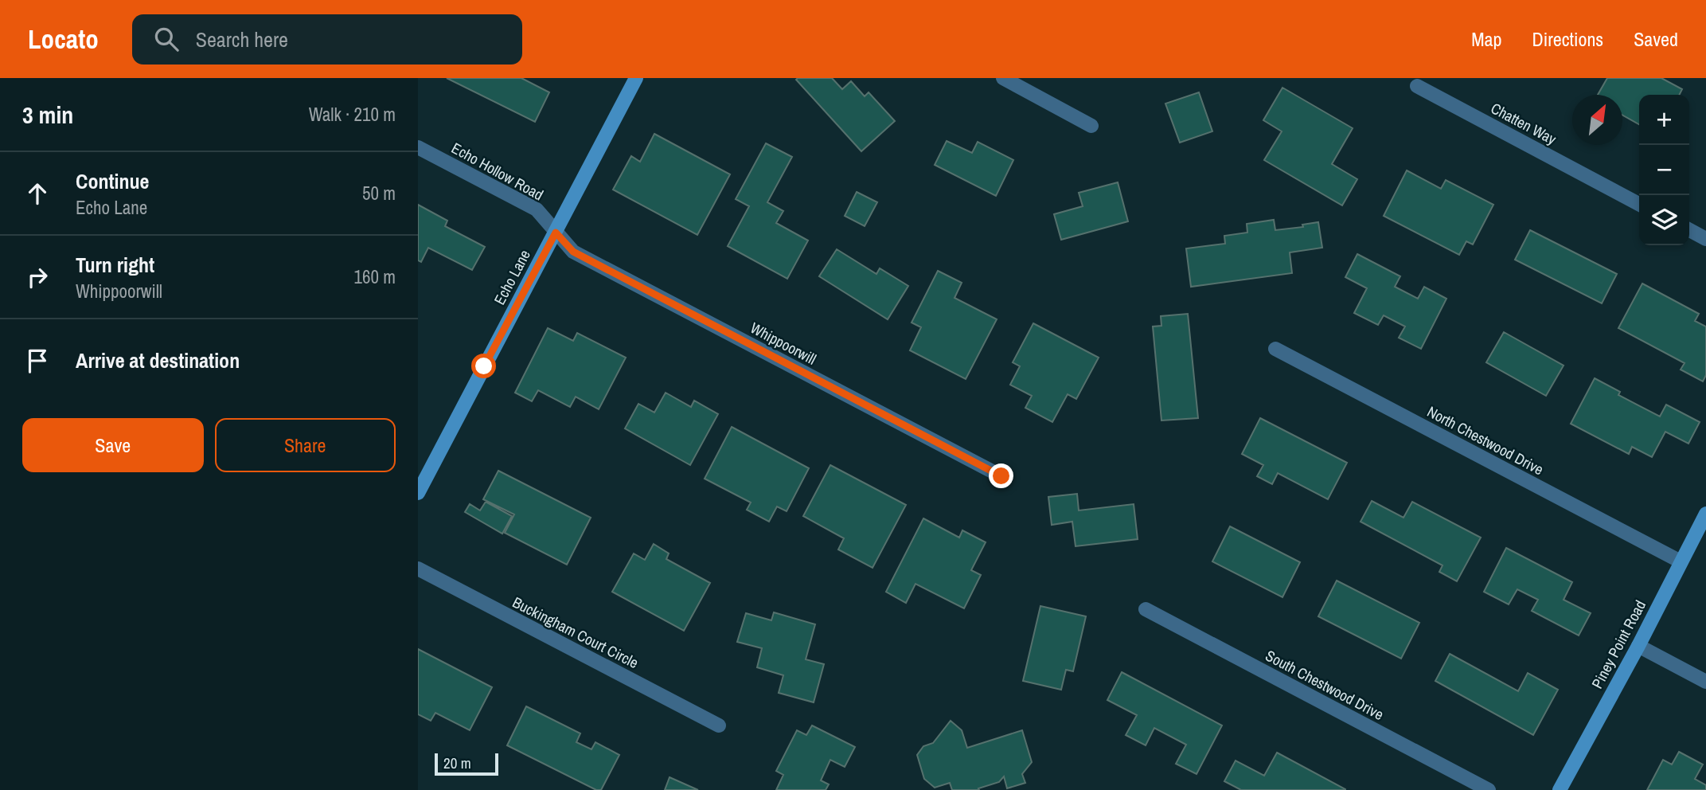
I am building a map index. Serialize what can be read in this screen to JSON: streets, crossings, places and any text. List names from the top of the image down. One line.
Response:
{"streets":{"street":["Chatten Way","Echo Hollow Road","Echo Lane","Whippoorwill","North Chestwood Drive","Buckingham Court Circle","Piney Point Road","South Chestwood Drive"]},"crossings":[["Echo Hollow Road","Echo Lane"],["Echo Hollow Road","Whippoorwill"],["Echo Lane","Whippoorwill"],["North Chestwood Drive","Piney Point Road"]],"scale_bar":"20 m","north":"top right","page":{"header":"Locato","search":"Search here","nav":["Map","Directions","Saved"],"heading":["3 min","Walk · 210 m"],"map_buttons":["+","−"],"list":[["Continue","Echo Lane","50 m"],["Turn right","Whippoorwill","160 m"],"Arrive at destination"],"buttons":["Save","Share"],"scale":"20 m"}}
